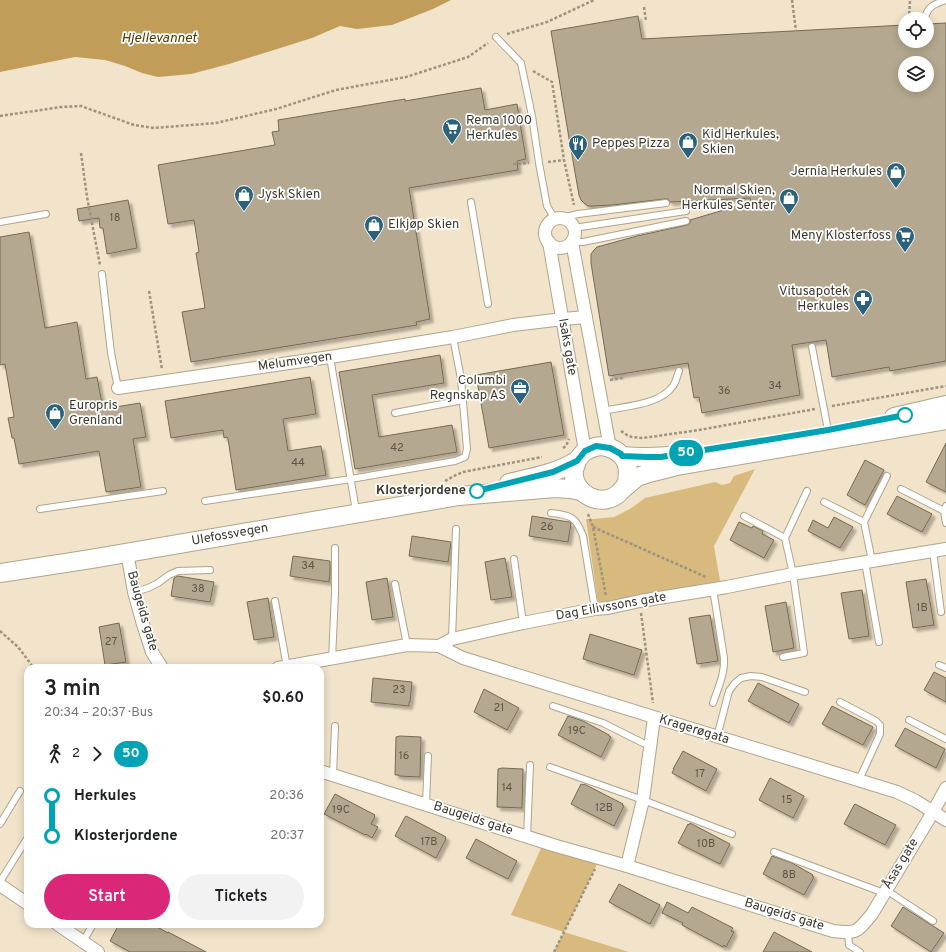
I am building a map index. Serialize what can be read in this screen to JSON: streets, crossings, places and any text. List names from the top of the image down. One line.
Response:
{"streets":{"main road":["Ulefossvegen"],"street":["Isaks gate","Melumvegen","Dag Eilivssons gate","Baugeids gate","Kragerøgata","Åsas gate"]},"crossings":[["Isaks gate","Melumvegen"],["Isaks gate","Ulefossvegen"],["Ulefossvegen","Baugeids gate"],["Dag Eilivssons gate","Kragerøgata"],["Baugeids gate","Åsas gate"],["Kragerøgata","Åsas gate"]],"water":["Hjellevannet"],"places":{"supermarket":["Rema 1000 Herkules","Meny Klosterfoss"],"shop":["Kid Herkules, Skien","Jernia Herkules","Jysk Skien","Normal Skien, Herkules Senter","Elkjøp Skien","Europris Grenland"],"restaurant":["Peppes Pizza"],"pharmacy":["Vitusapotek Herkules"],"office":["Columbi Regnskap AS"],"other":["Klosterjordene"]},"lines":["bus line 50"],"house_numbers":["18","34","36","42","44","26","34","38","1B","27","23","21","19C","16","17","14","15","12B","19C","17B","10B","8B"],"page":{"on_map":"50","heading":["3 min","20:34 – 20:37 · Bus","$0.60"],"legs":["2","50"],"list":[{"name":"Herkules","value":"20:36"},{"name":"Klosterjordene","value":"20:37"}],"buttons":["Start","Tickets"]}}
